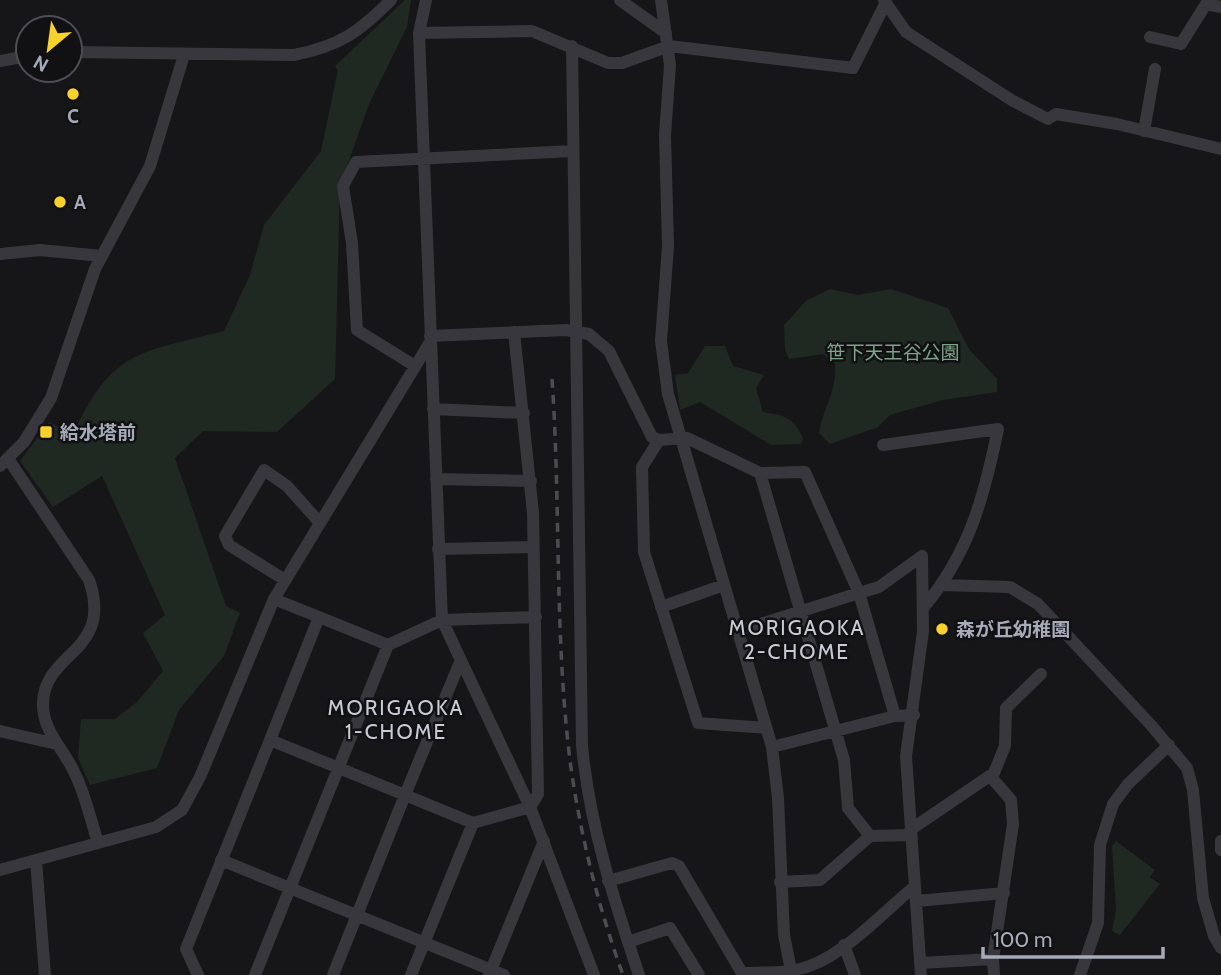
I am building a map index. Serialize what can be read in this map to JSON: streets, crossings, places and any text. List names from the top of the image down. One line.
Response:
{"districts":["MORIGAOKA 2-CHOME","MORIGAOKA 1-CHOME"],"parks":["笹下天王谷公園"],"places":{"other":["C","A","森が丘幼稚園"],"transit":["給水塔前"]},"scale_bar":"100 m","north":"bottom left"}
